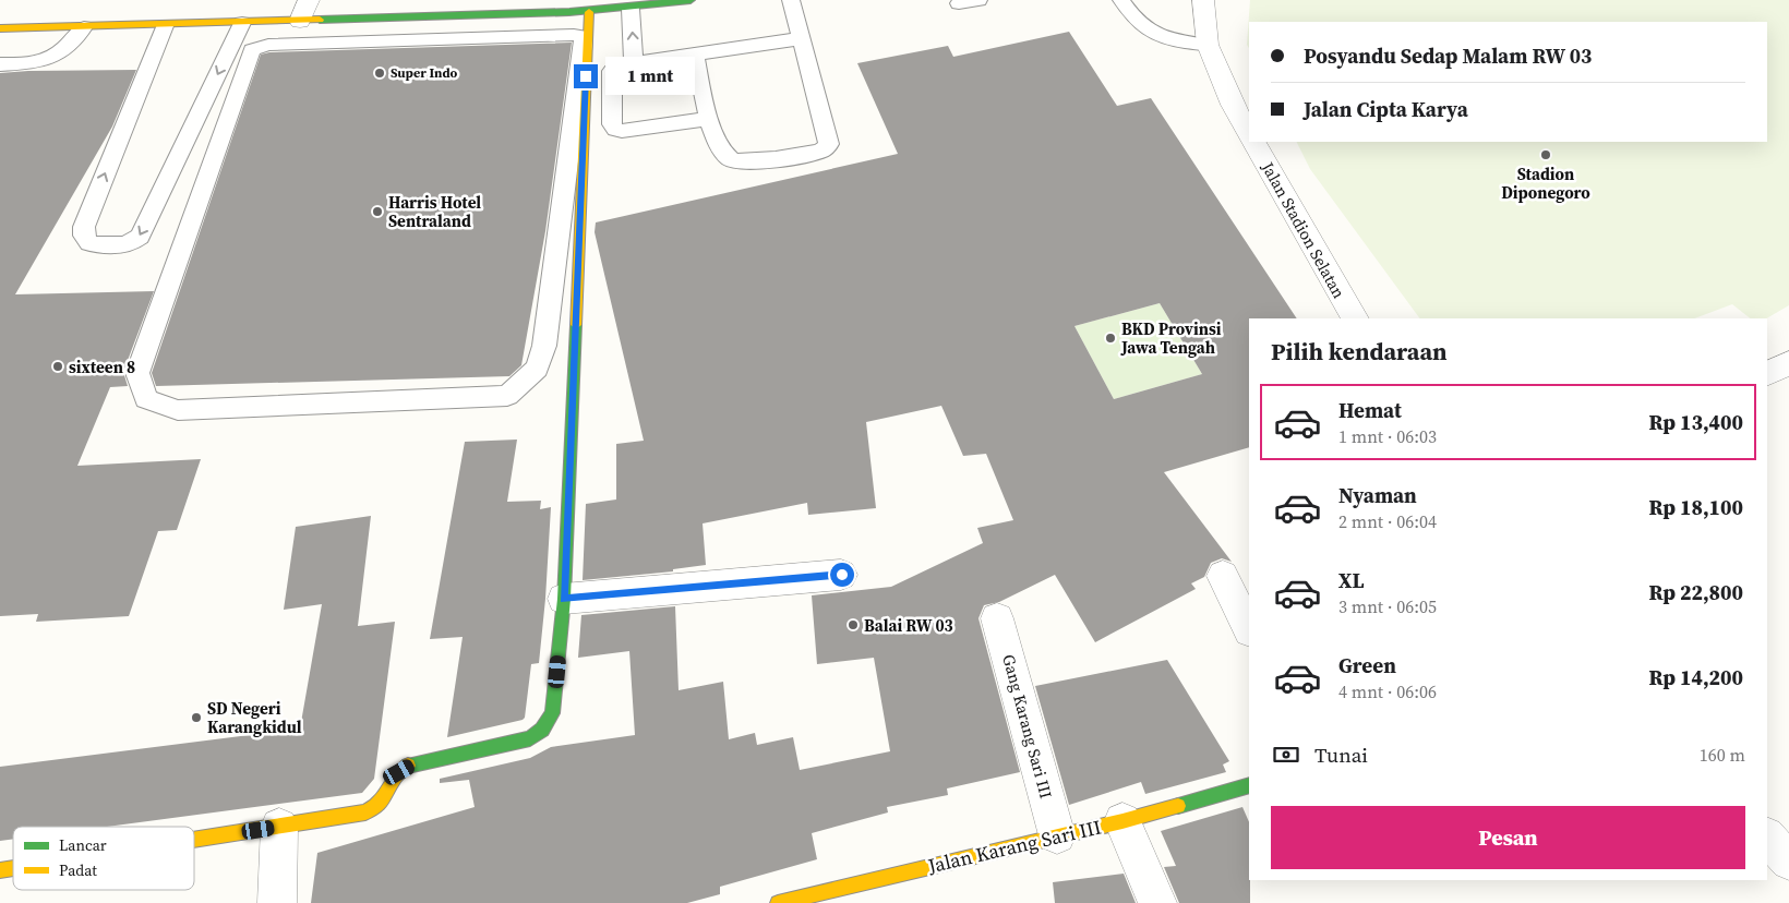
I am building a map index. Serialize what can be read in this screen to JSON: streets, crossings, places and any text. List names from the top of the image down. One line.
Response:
{"streets":{"street":["Jalan Stadion Selatan","Gang Karang Sari III","Jalan Karang Sari III"]},"crossings":[["Gang Karang Sari III","Jalan Karang Sari III"]],"places":["Super Indo","Stadion Diponegoro","Harris Hotel Sentraland","BKD Provinsi Jawa Tengah","sixteen 8","Balai RW 03","SD Negeri Karangkidul"],"legend":["Lancar","Padat"],"page":{"banner":["Posyandu Sedap Malam RW 03","Jalan Cipta Karya"],"bubble":"1 mnt","heading":"Pilih kendaraan","list":[{"name":"Hemat","note":"1 mnt · 06:03","value":"Rp 13,400"},{"name":"Nyaman","note":"2 mnt · 06:04","value":"Rp 18,100"},{"name":"XL","note":"3 mnt · 06:05","value":"Rp 22,800"},{"name":"Green","note":"4 mnt · 06:06","value":"Rp 14,200"}],"pay":["Tunai","160 m"],"buttons":"Pesan"}}
